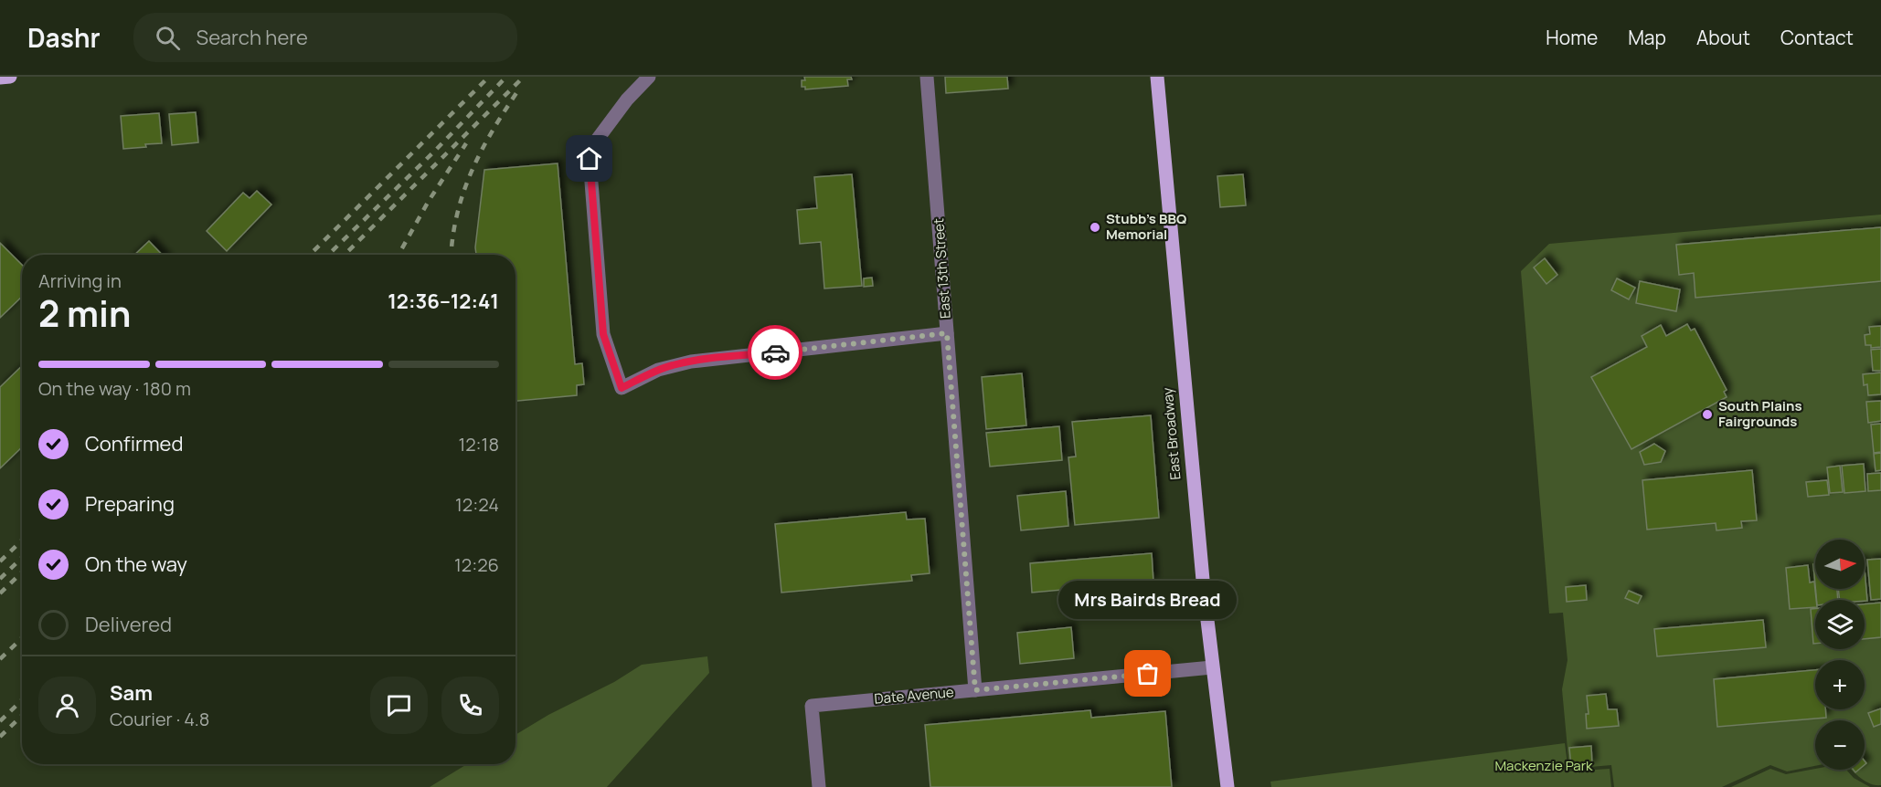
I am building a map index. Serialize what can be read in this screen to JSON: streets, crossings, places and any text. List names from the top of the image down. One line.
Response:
{"streets":{"main road":["East Broadway"],"street":["East 13th Street","Date Avenue"]},"crossings":[["East 13th Street","Date Avenue"],["East Broadway","Date Avenue"]],"parks":["Mackenzie Park"],"places":["Stubb's BBQ Memorial","South Plains Fairgrounds","Mrs Bairds Bread"],"north":"right","page":{"header":"Dashr","search":"Search here","nav":["Home","Map","About","Contact"],"heading":["2 min","Arriving in","12:36–12:41"],"panel":["Sam","Courier · 4.8"],"bar":"On the way · 180 m","list":[["Confirmed","12:18"],["Preparing","12:24"],["On the way","12:26"],"Delivered"],"map_buttons":["+","−"],"bubble":"Mrs Bairds Bread"}}
